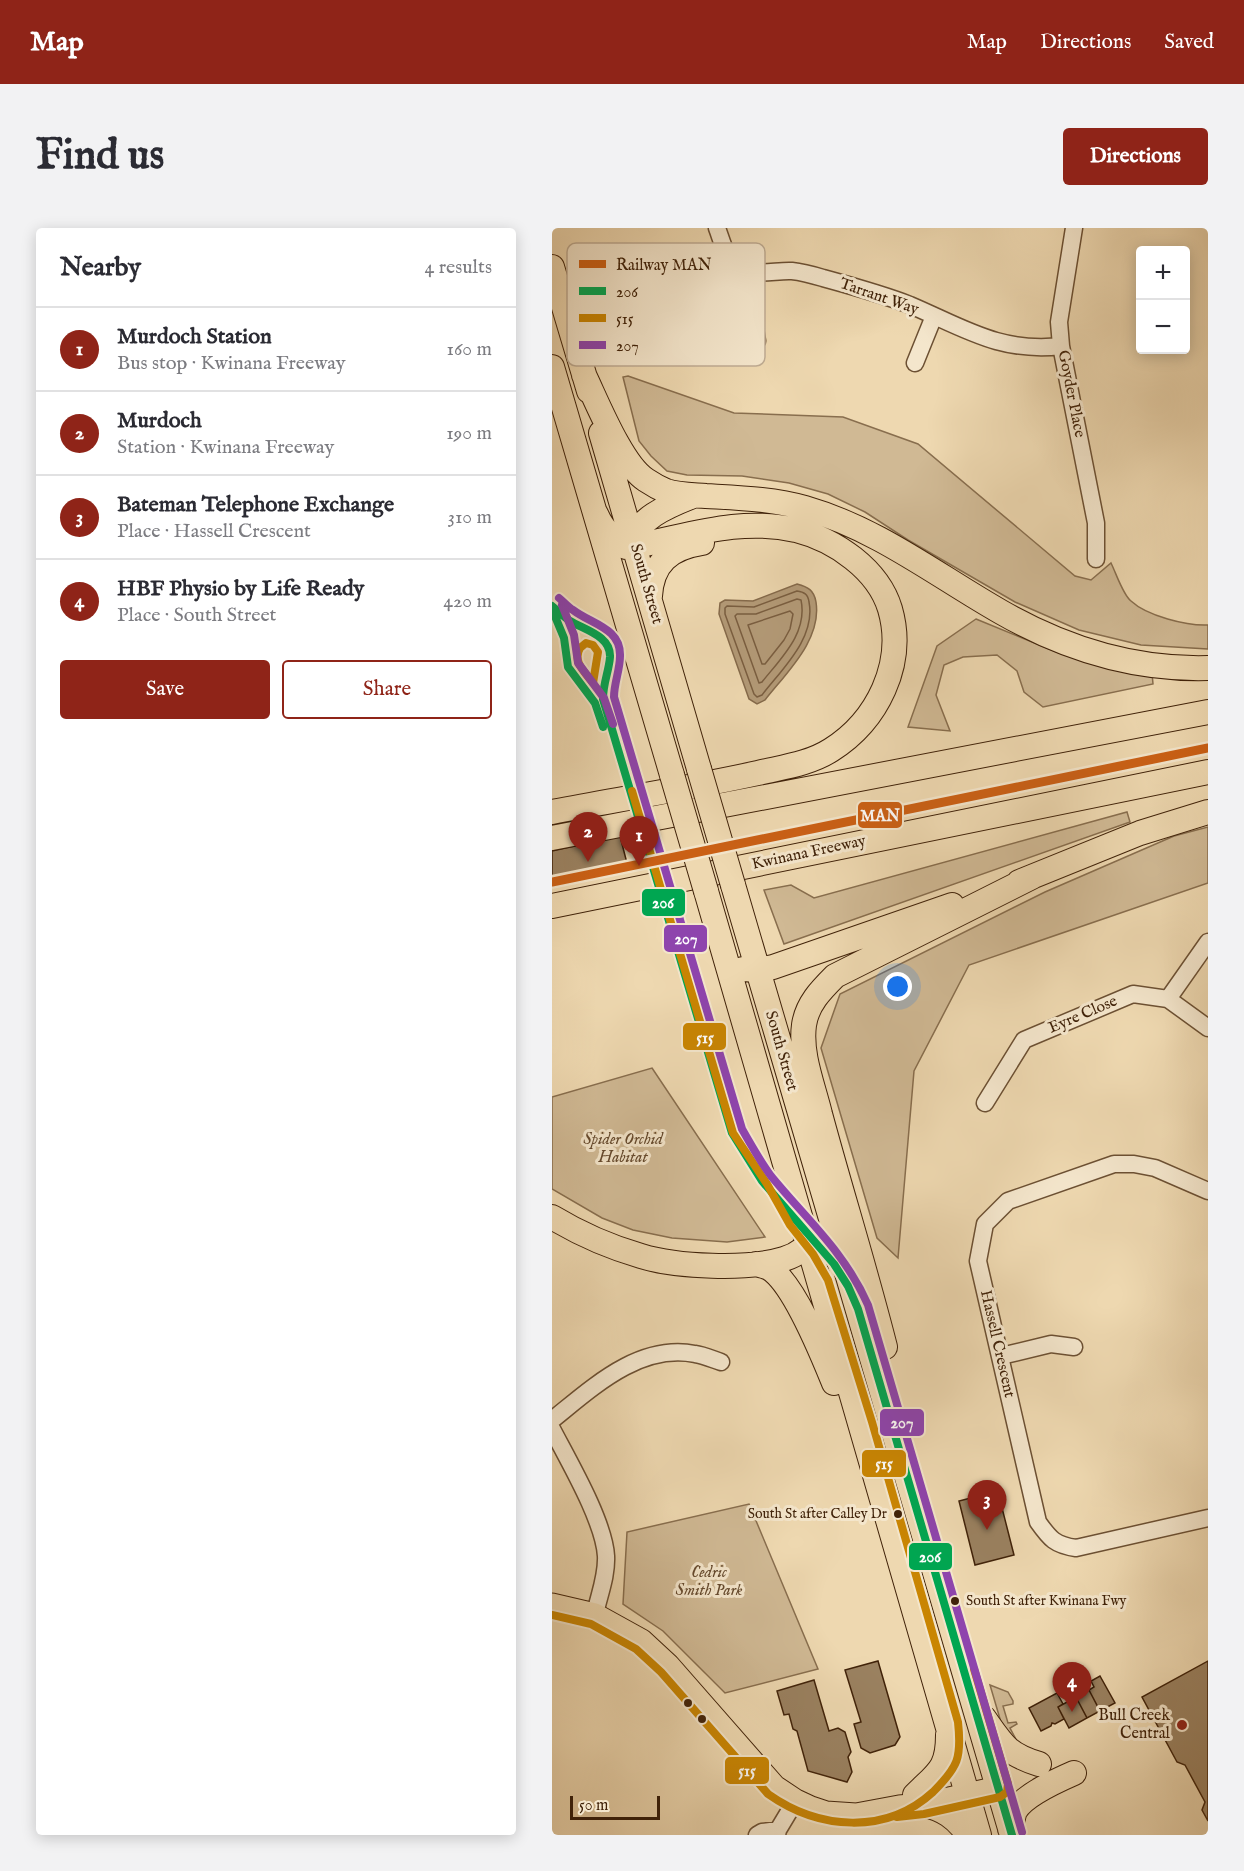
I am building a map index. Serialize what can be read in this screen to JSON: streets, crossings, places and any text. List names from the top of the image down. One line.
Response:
{"streets":{"highway":["South Street","Kwinana Freeway"],"street":["Tarrant Way","Goyder Place","Eyre Close","Hassell Crescent"]},"crossings":[["Tarrant Way","Goyder Place"]],"parks":["Spider Orchid Habitat","Cedric Smith Park"],"places":["South St after Calley Dr","South St after Kwinana Fwy","Bull Creek Central"],"lines":["transit line 207","transit line 206","transit line 515","rail line MAN"],"legend":["Railway MAN","206","515","207"],"scale_bar":"50 m","page":{"header":"Map","nav":["Map","Directions","Saved"],"buttons":["Directions",["Save","Share"]],"title":"Find us","heading":["Nearby","4 results"],"map_buttons":["+","−"],"list":[{"mark":"1","name":"Murdoch Station","note":"Bus stop · Kwinana Freeway","value":"160 m"},{"mark":"2","name":"Murdoch","note":"Station · Kwinana Freeway","value":"190 m"},{"mark":"3","name":"Bateman Telephone Exchange","note":"Place · Hassell Crescent","value":"310 m"},{"mark":"4","name":"HBF Physio by Life Ready","note":"Place · South Street","value":"420 m"}],"pins":["2","1","3","4"],"scale":"50 m"}}
